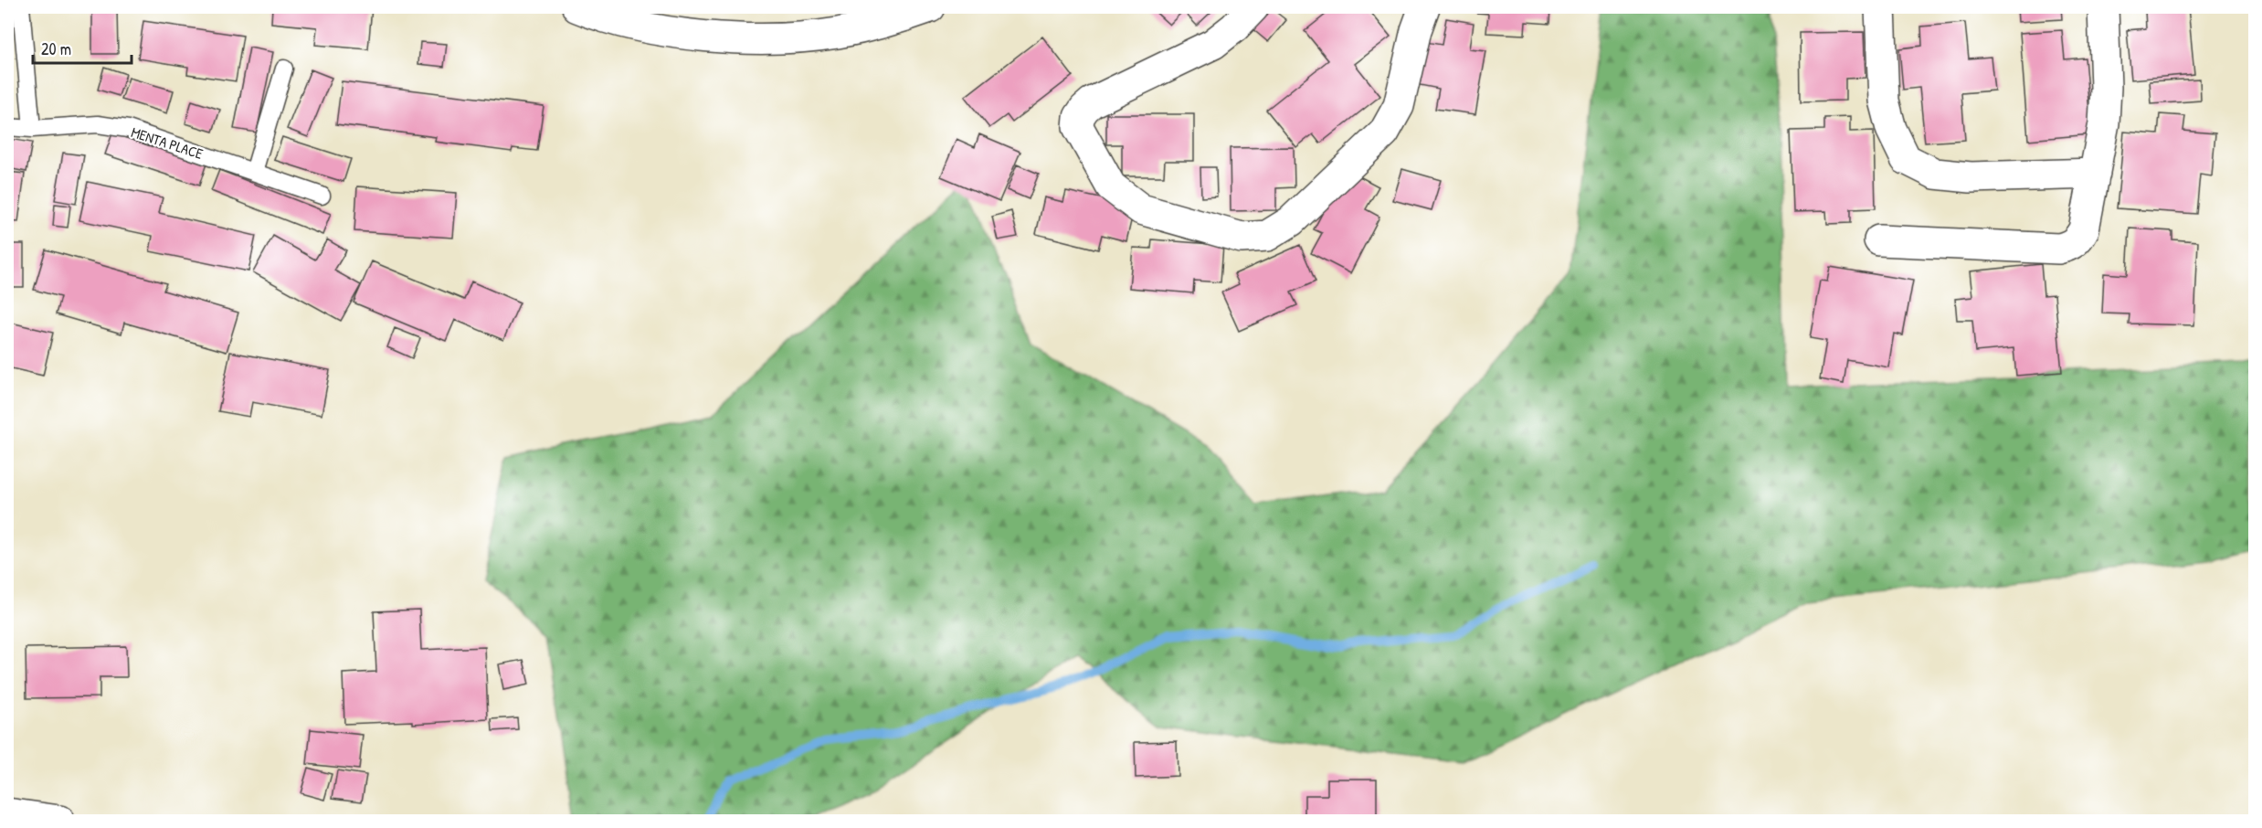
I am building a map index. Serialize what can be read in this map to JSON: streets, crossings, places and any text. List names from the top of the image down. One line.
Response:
{"streets":{"lane":["MENTA PLACE"]},"scale_bar":"20 m"}
